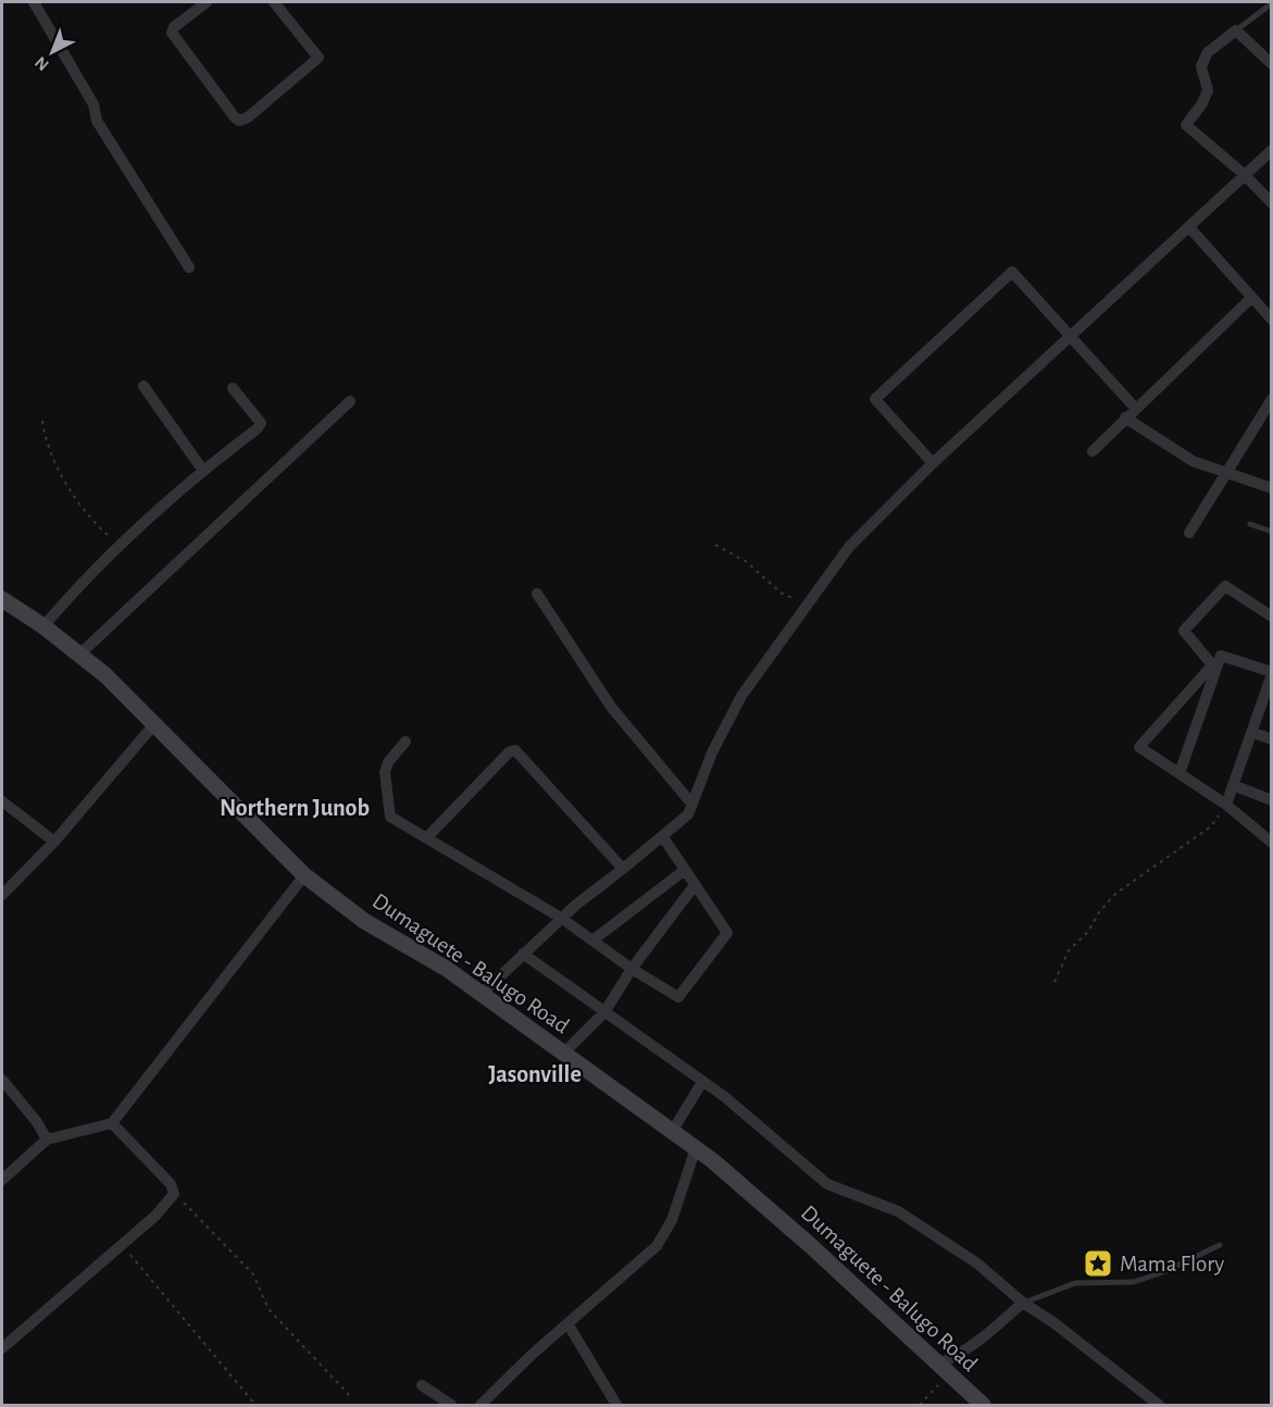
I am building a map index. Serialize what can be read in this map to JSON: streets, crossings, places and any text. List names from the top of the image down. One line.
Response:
{"streets":{"street":["Dumaguete - Balugo Road"]},"districts":["Northern Junob","Jasonville"],"places":{"place":["Mama Flory"]},"north":"bottom left"}
